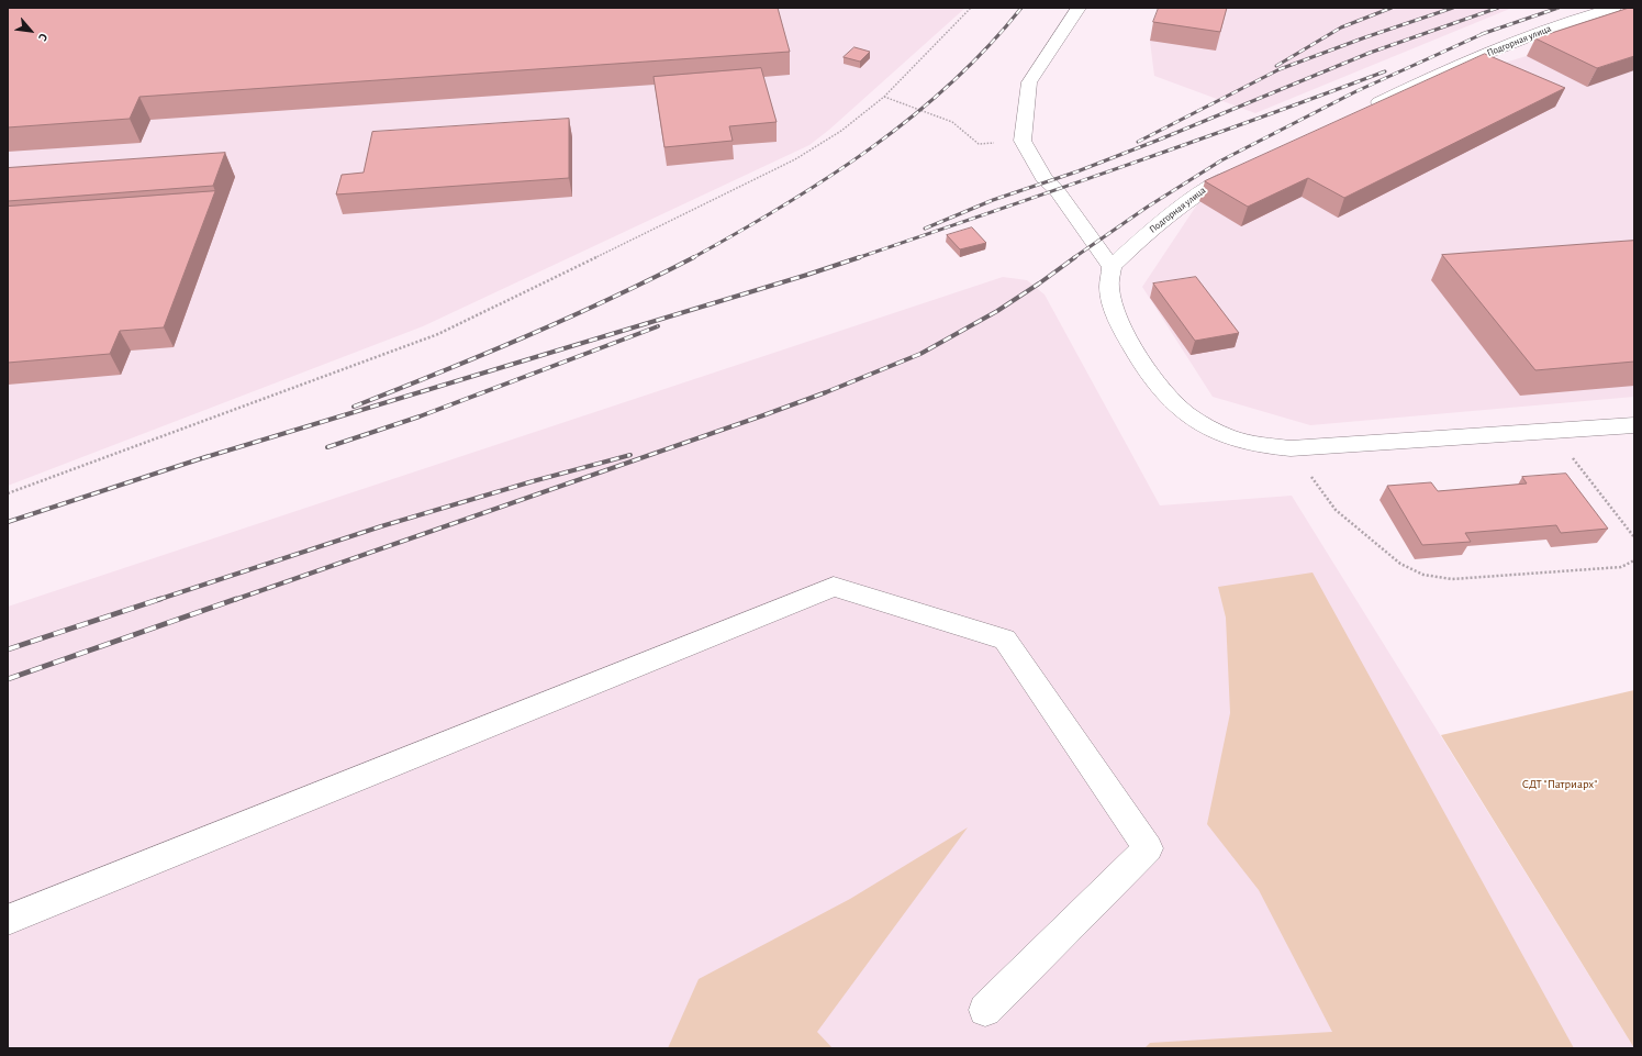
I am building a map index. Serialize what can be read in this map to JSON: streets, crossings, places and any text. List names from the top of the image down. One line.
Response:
{"streets":{"street":["Подгорная улица"]},"parks":["СДТ \"Патриарх\""],"north":"bottom right"}
